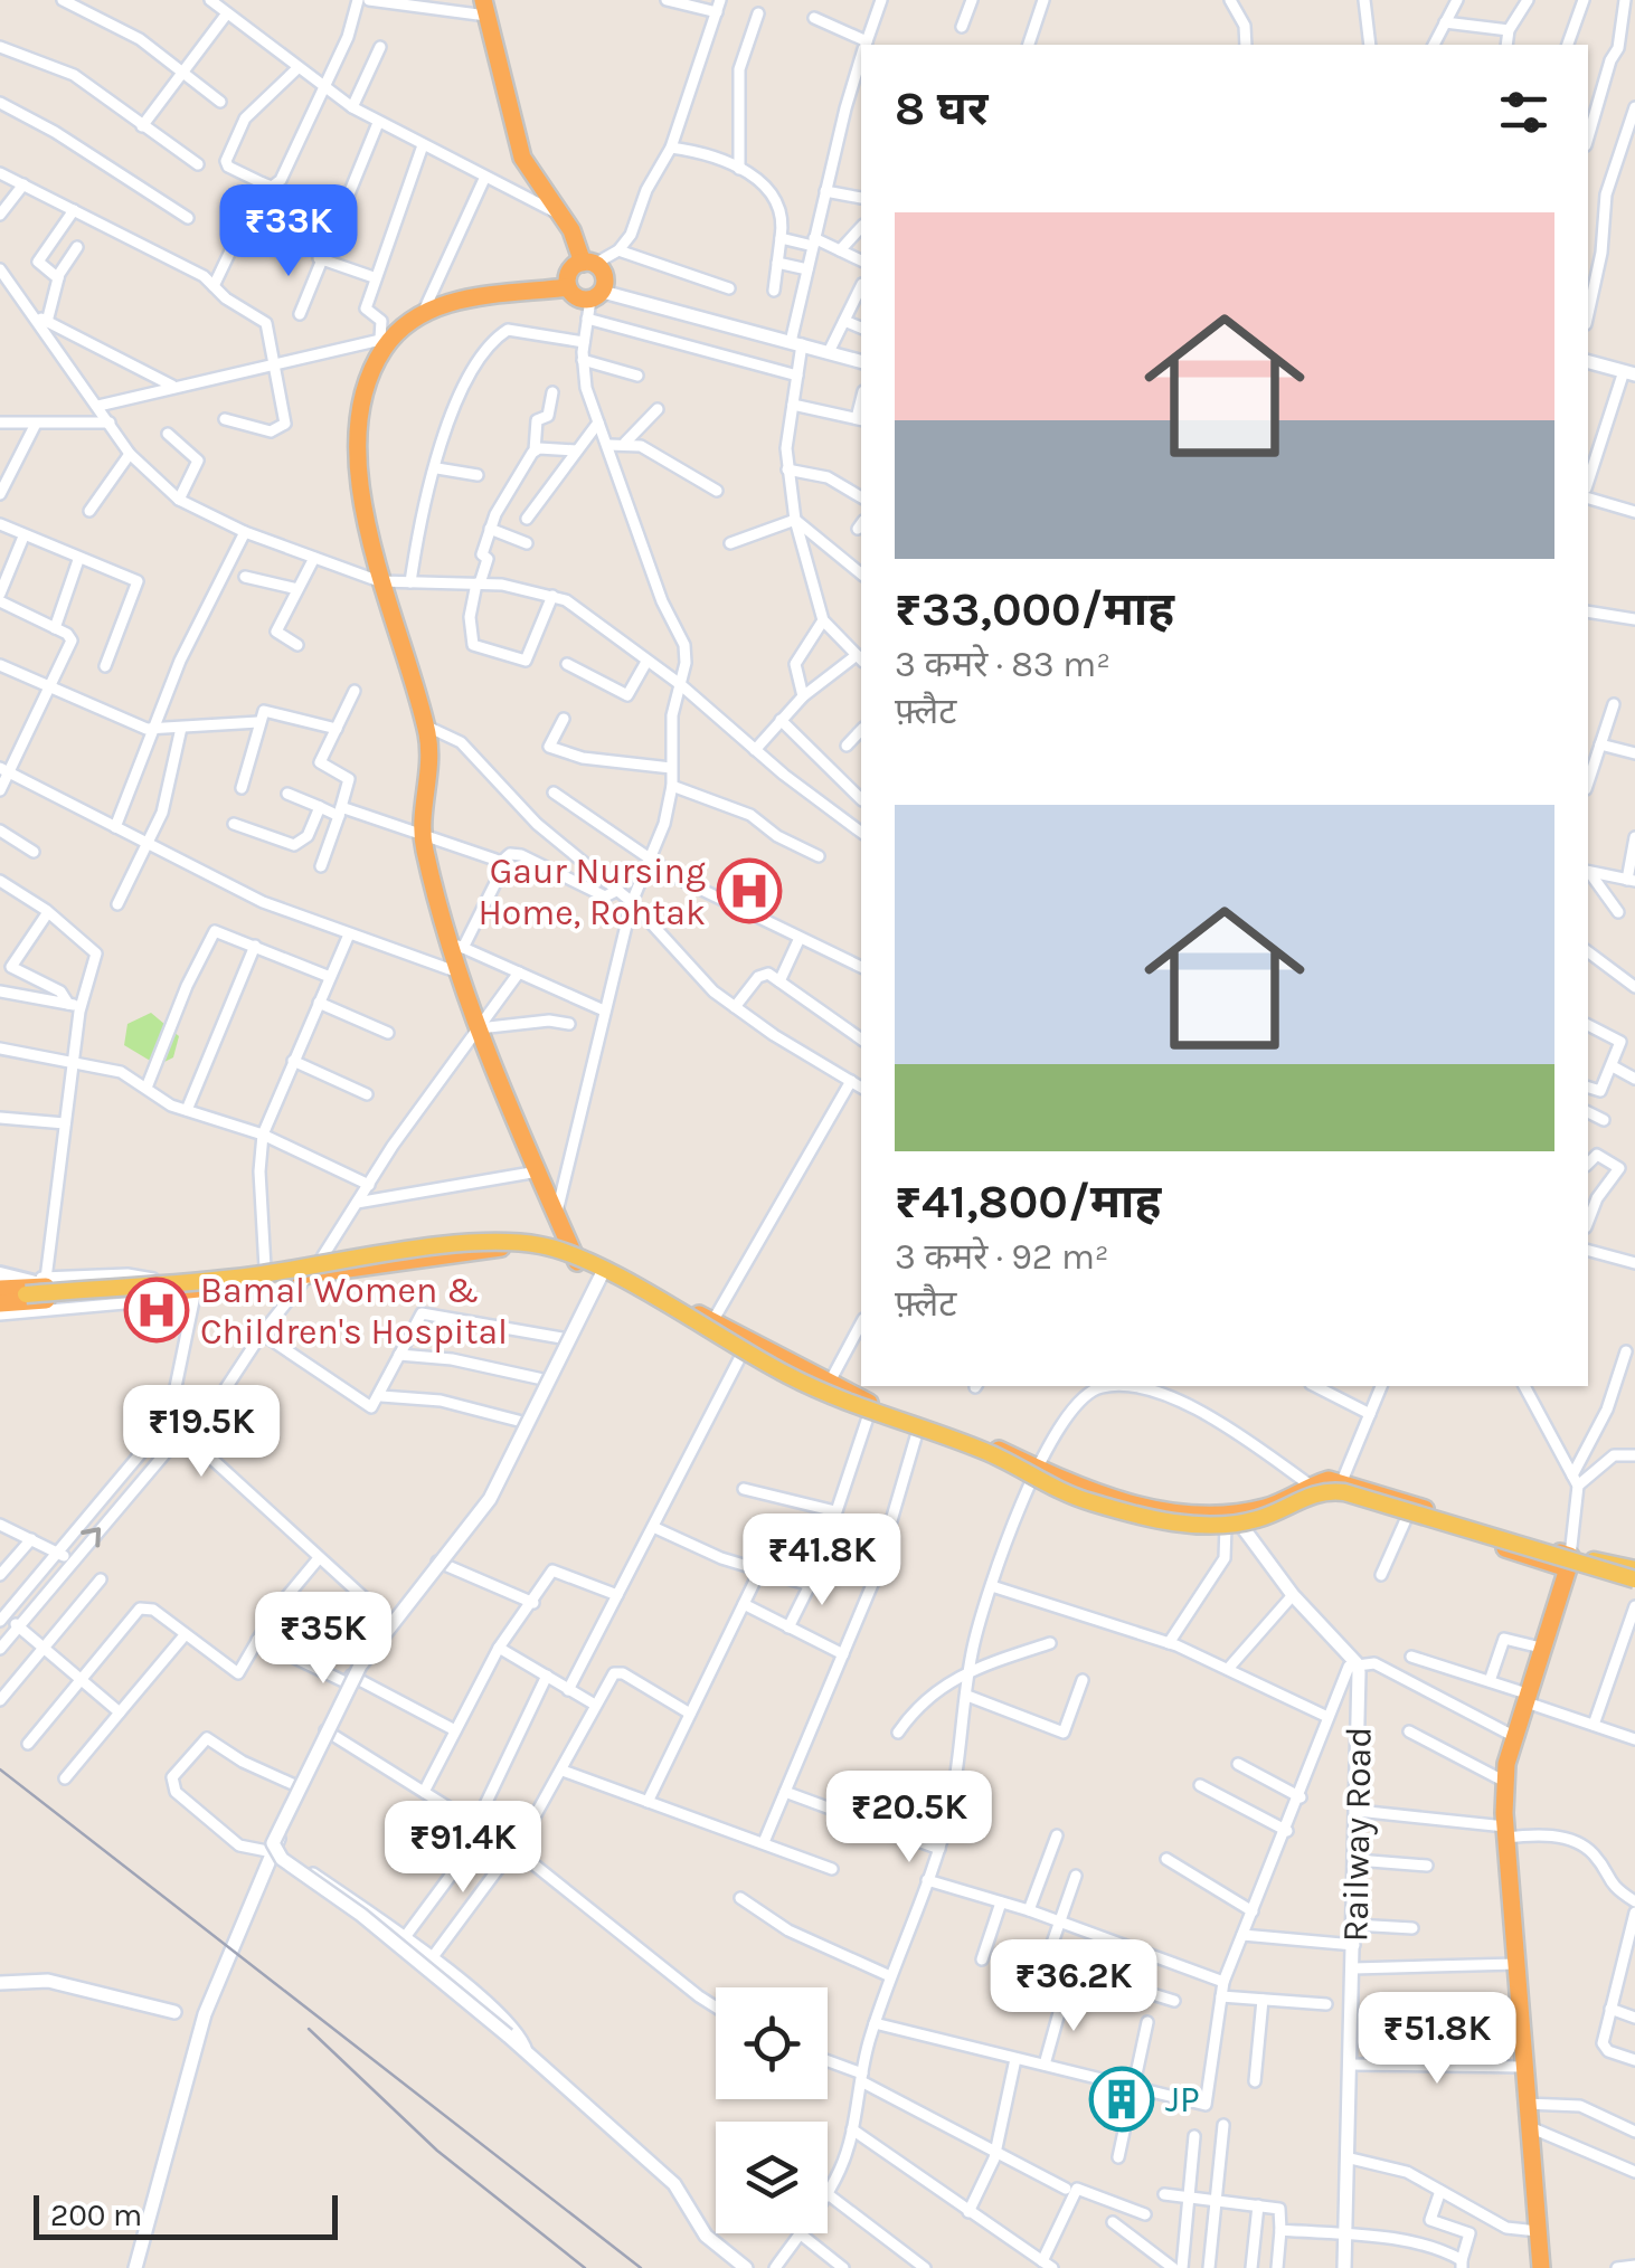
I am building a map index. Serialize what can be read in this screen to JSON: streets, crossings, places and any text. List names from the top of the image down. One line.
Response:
{"streets":{"street":["Railway Road"]},"places":{"hospital":["Gaur Nursing Home, Rohtak","Bamal Women & Children's Hospital"],"building":["JP"]},"scale_bar":"200 m","page":{"heading":"8 घर","list":[{"name":"₹33,000/माह","note":"3 कमरे · 83 m² · फ़्लैट"},{"name":"₹41,800/माह","note":"3 कमरे · 92 m² · फ़्लैट"}],"price":["₹33K","₹19.5K","₹41.8K","₹35K","₹20.5K","₹91.4K","₹36.2K","₹51.8K"],"scale":"200 m"}}
